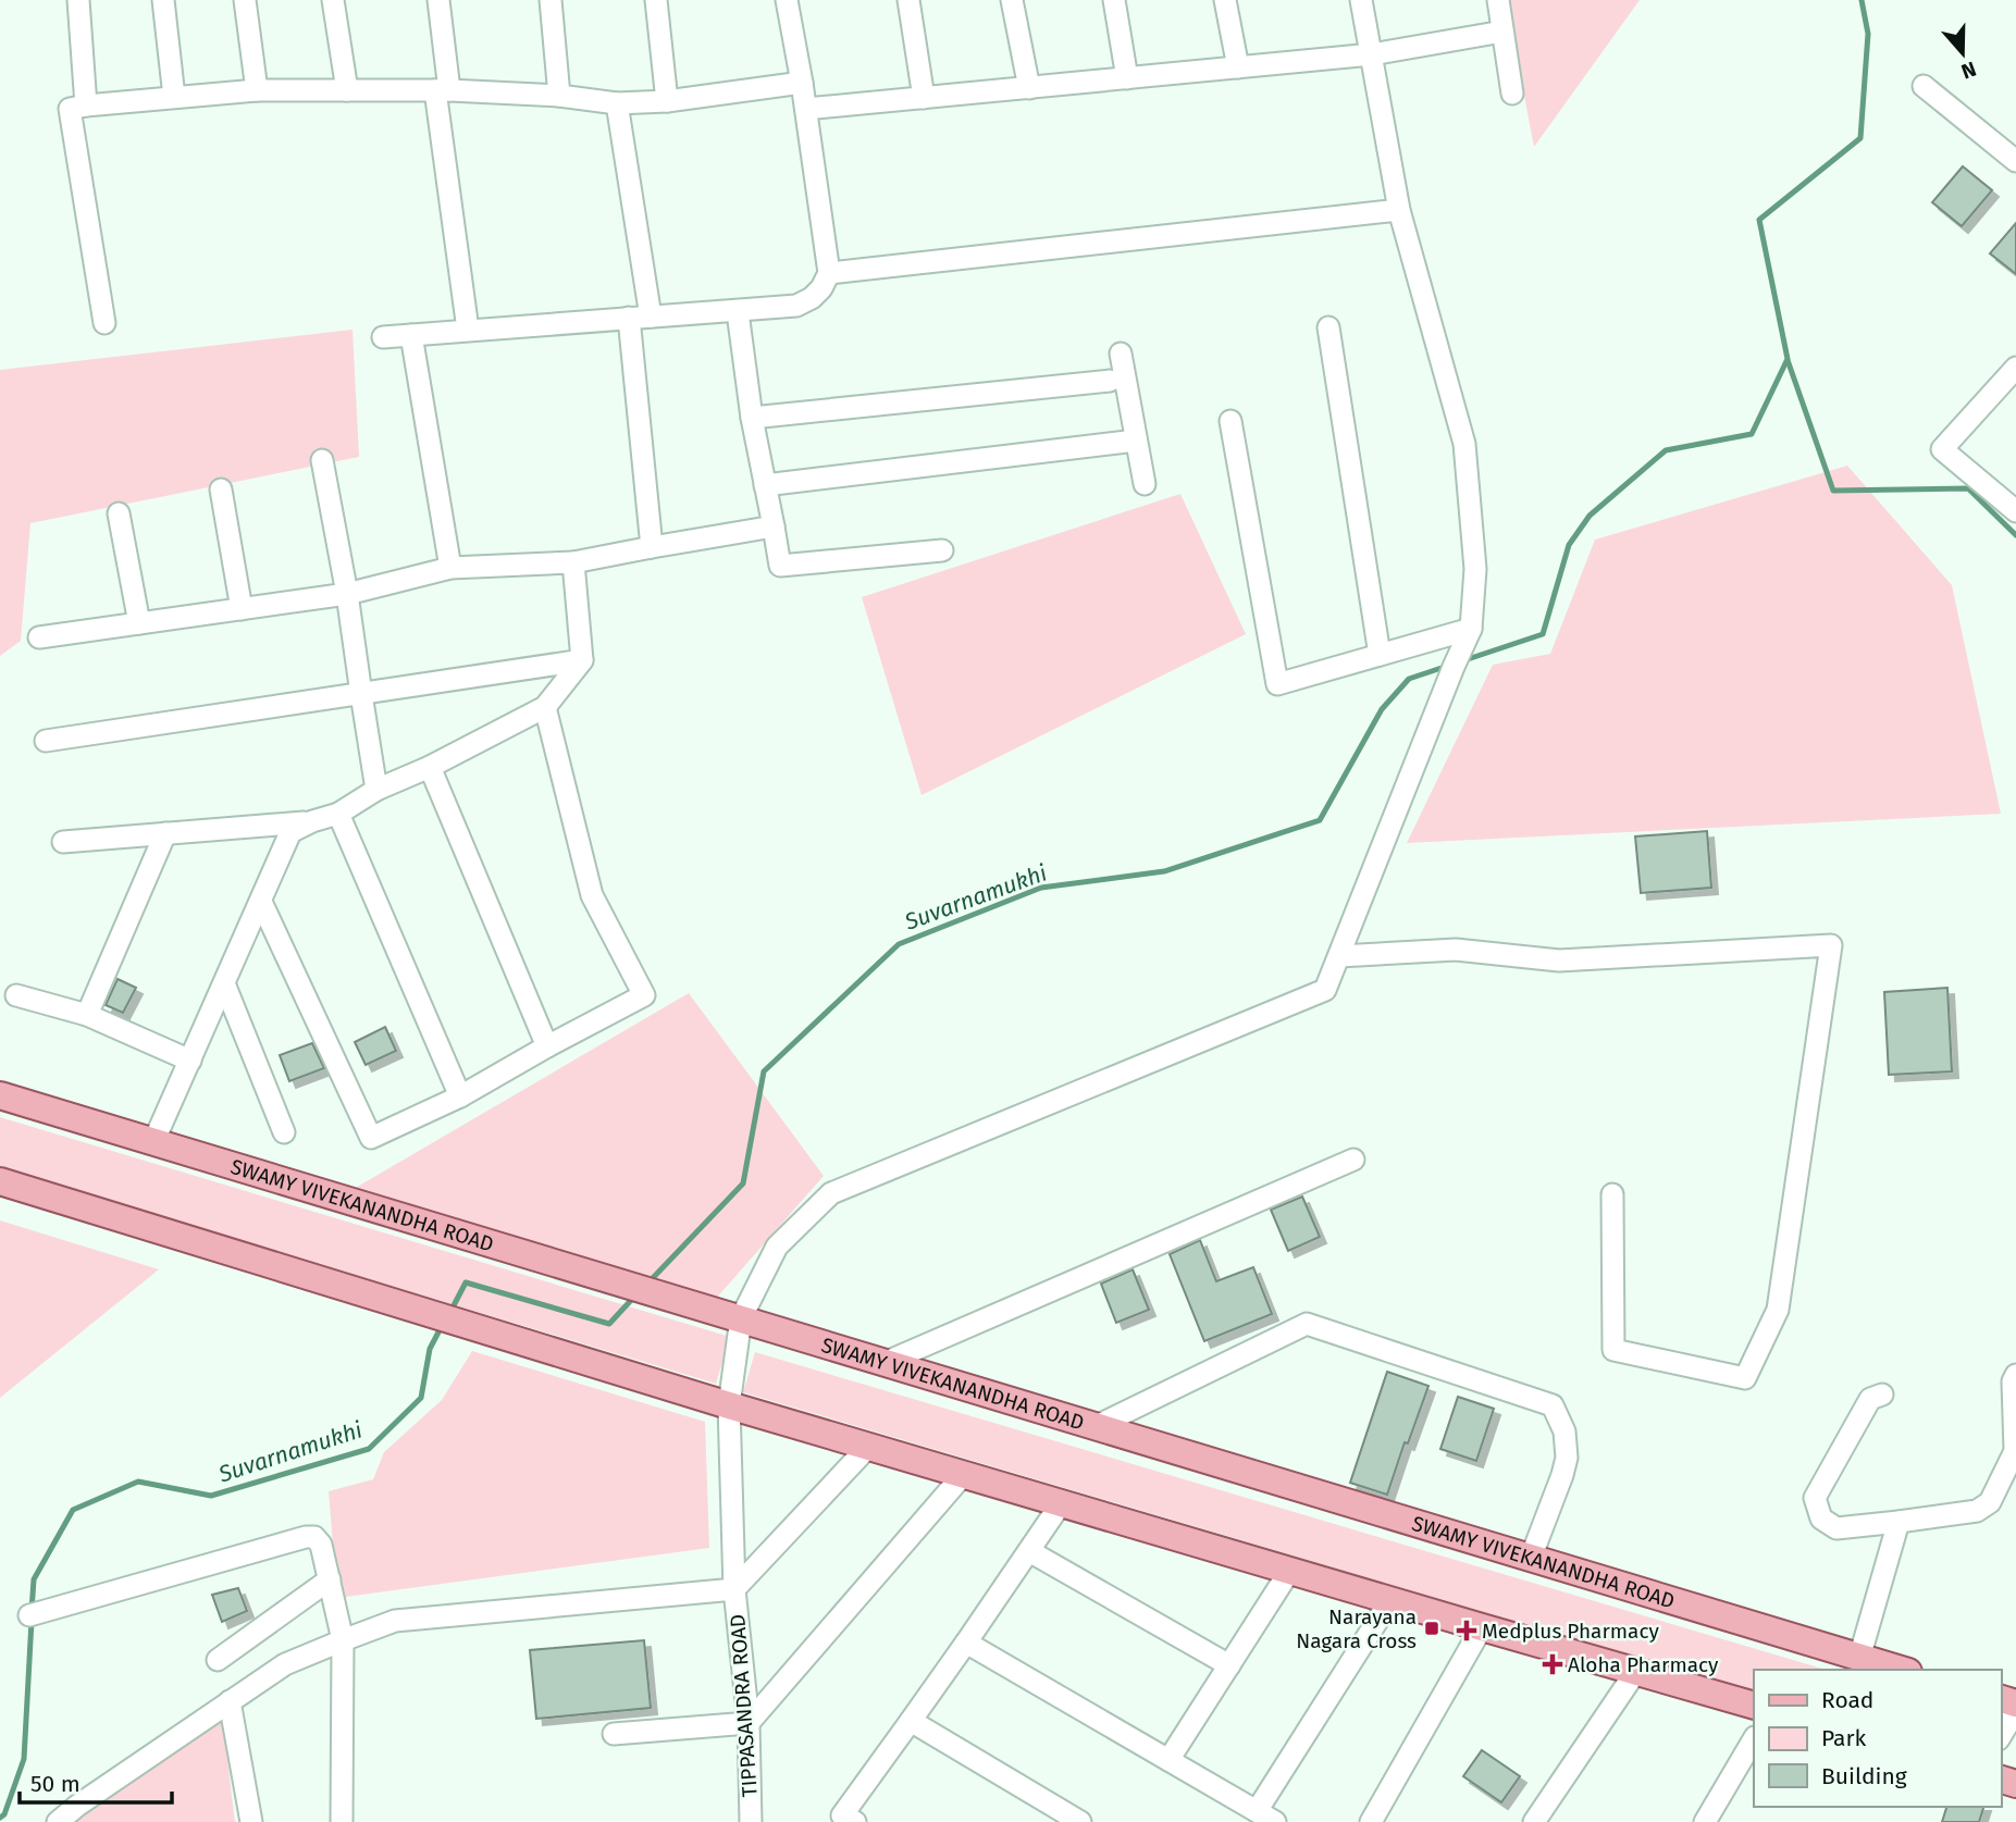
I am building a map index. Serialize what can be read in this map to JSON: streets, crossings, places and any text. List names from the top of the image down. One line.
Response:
{"streets":{"main road":["SWAMY VIVEKANANDHA ROAD"],"street":["TIPPASANDRA ROAD"]},"crossings":[["SWAMY VIVEKANANDHA ROAD","TIPPASANDRA ROAD"]],"water":["Suvarnamukhi"],"places":{"transit":["Narayana Nagara Cross"],"health":["Medplus Pharmacy","Aloha Pharmacy"]},"legend":["Road","Park","Building"],"scale_bar":"50 m","north":"bottom"}
